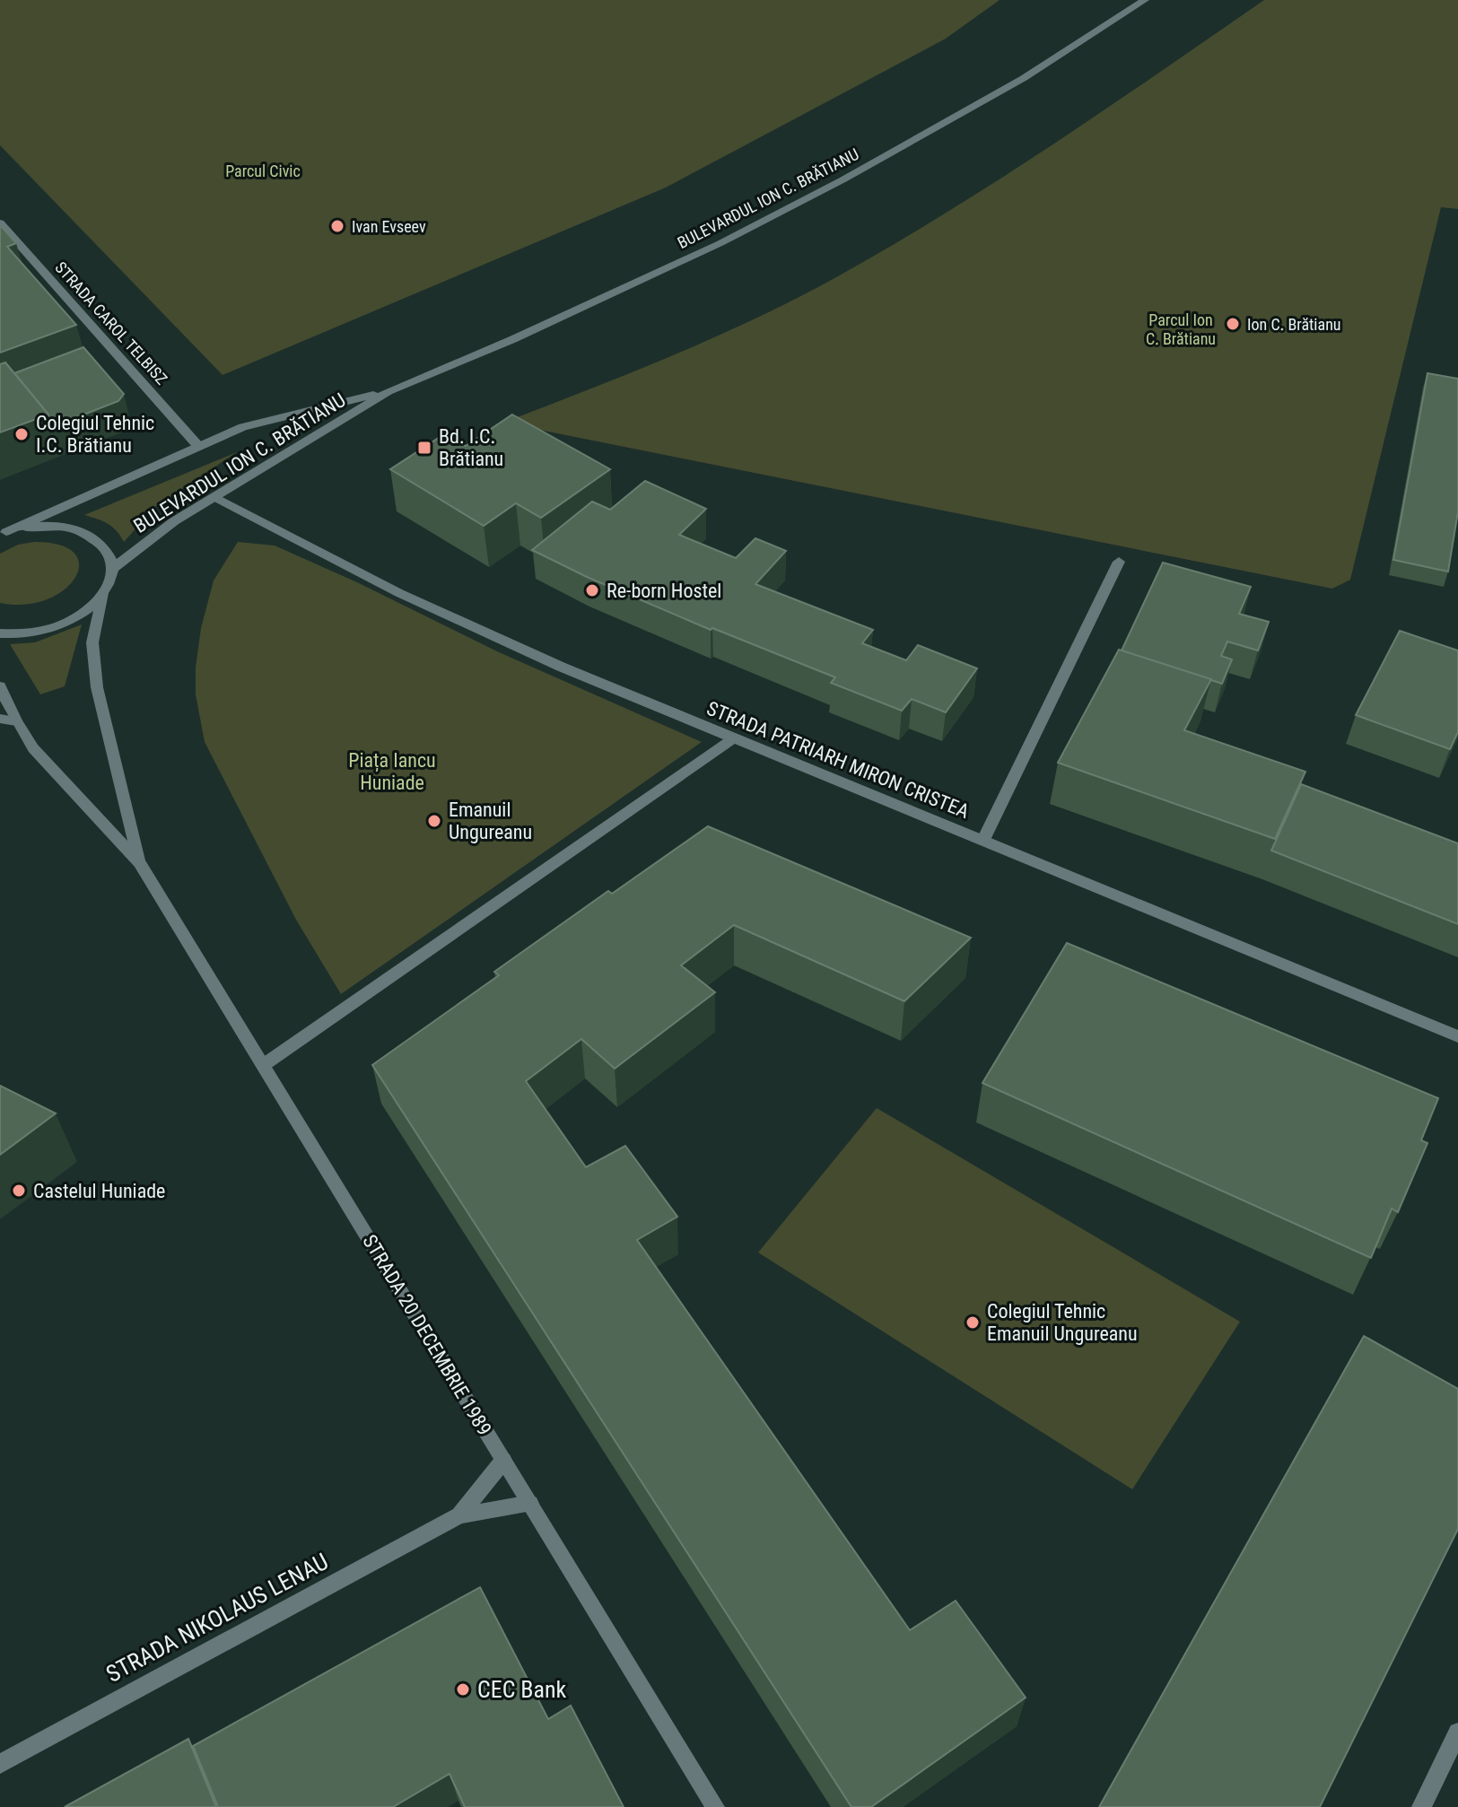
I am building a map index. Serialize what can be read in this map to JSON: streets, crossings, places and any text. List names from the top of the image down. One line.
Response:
{"streets":{"street":["BULEVARDUL ION C. BRĂTIANU","STRADA CAROL TELBISZ","STRADA PATRIARH MIRON CRISTEA","STRADA 20 DECEMBRIE 1989","STRADA NIKOLAUS LENAU"]},"crossings":[["BULEVARDUL ION C. BRĂTIANU","STRADA CAROL TELBISZ"],["BULEVARDUL ION C. BRĂTIANU","STRADA PATRIARH MIRON CRISTEA"],["STRADA 20 DECEMBRIE 1989","STRADA NIKOLAUS LENAU"]],"parks":["Parcul Civic","Parcul Ion C. Brătianu","Piața Iancu Huniade"],"places":{"other":["Ivan Evseev","Ion C. Brătianu","Colegiul Tehnic I.C. Brătianu","Re-born Hostel","Emanuil Ungureanu","Castelul Huniade","Colegiul Tehnic Emanuil Ungureanu","CEC Bank"],"transit":["Bd. I.C. Brătianu"]}}
